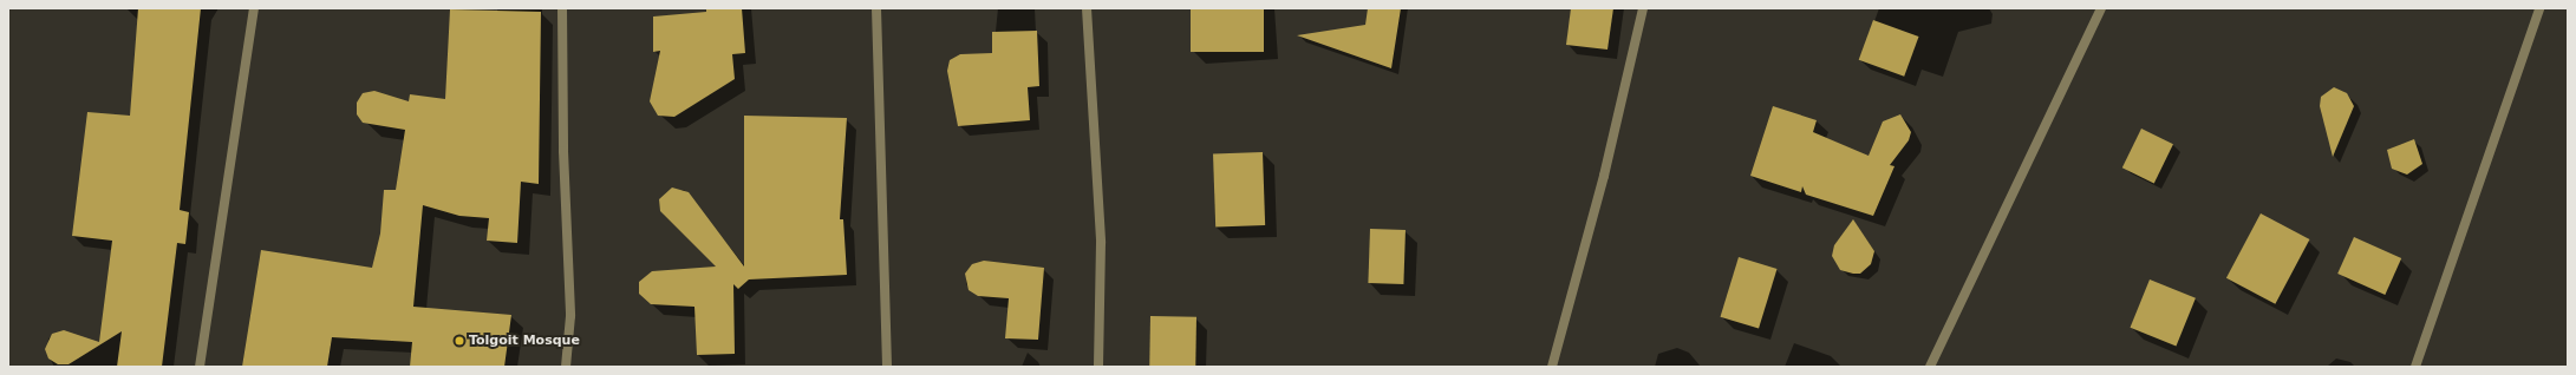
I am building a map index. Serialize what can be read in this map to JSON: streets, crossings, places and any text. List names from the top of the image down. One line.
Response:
{"places":["Tolgoit Mosque"]}
